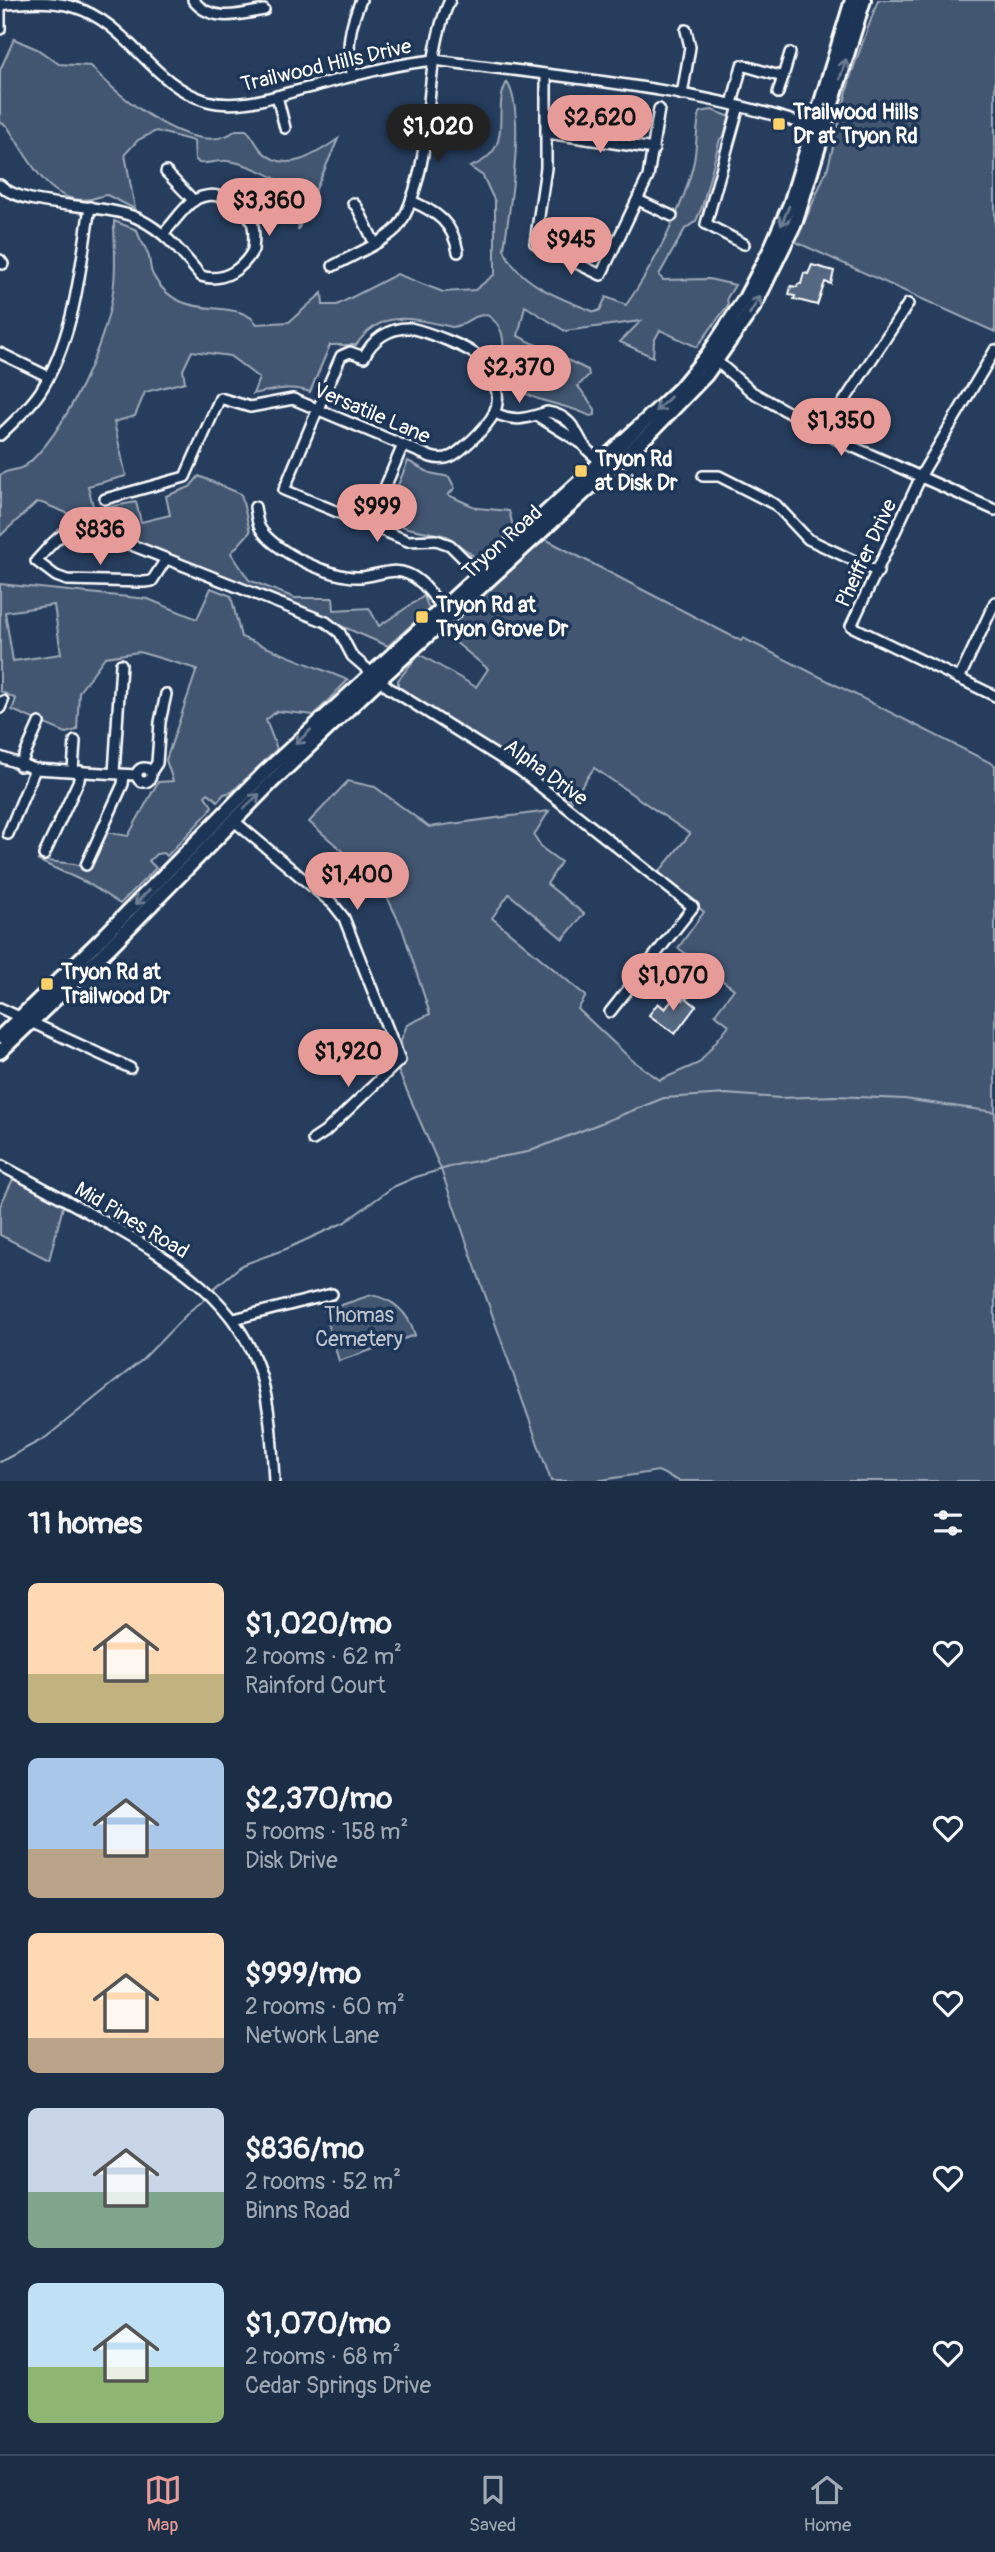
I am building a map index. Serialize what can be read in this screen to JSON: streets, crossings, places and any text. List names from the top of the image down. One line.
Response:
{"streets":{"main road":["Tryon Road"],"street":["Trailwood Hills Drive","Versatile Lane","Pheiffer Drive","Alpha Drive","Mid Pines Road"]},"crossings":[["Trailwood Hills Drive","Tryon Road"],["Tryon Road","Alpha Drive"]],"parks":["Thomas Cemetery"],"places":{"transit":["Trailwood Hills Dr at Tryon Rd","Tryon Rd at Disk Dr","Tryon Rd at Tryon Grove Dr","Tryon Rd at Trailwood Dr"]},"page":{"price":["$2,620","$1,020","$3,360","$945","$2,370","$1,350","$999","$836","$1,400","$1,070","$1,920"],"heading":"11 homes","list":[{"name":"$1,020/mo","note":"2 rooms · 62 m² · Rainford Court"},{"name":"$2,370/mo","note":"5 rooms · 158 m² · Disk Drive"},{"name":"$999/mo","note":"2 rooms · 60 m² · Network Lane"},{"name":"$836/mo","note":"2 rooms · 52 m² · Binns Road"},{"name":"$1,070/mo","note":"2 rooms · 68 m² · Cedar Springs Drive"}],"tabs":["Map","Saved","Home"]}}
